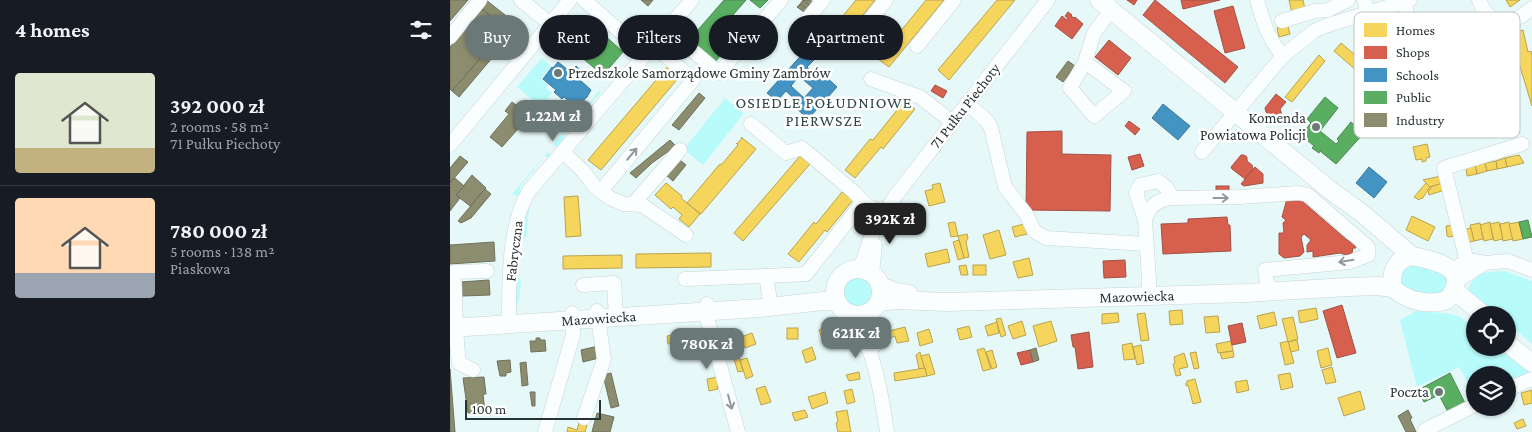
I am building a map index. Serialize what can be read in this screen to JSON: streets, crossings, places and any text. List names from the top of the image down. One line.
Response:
{"streets":{"main road":["Mazowiecka"],"street":["71 Pułku Piechoty","Fabryczna"]},"crossings":[["71 Pułku Piechoty","Mazowiecka"],["Fabryczna","Mazowiecka"]],"districts":["OSIEDLE POŁUDNIOWE PIERWSZE"],"places":["Przedszkole Samorządowe Gminy Zambrów","Komenda Powiatowa Policji","Poczta"],"legend":["Homes","Shops","Schools","Public","Industry"],"scale_bar":"100 m","page":{"heading":"4 homes","chip":["Buy","Rent","Filters","New","Apartment"],"list":[{"name":"392 000 zł","note":"2 rooms · 58 m² · 71 Pułku Piechoty"},{"name":"780 000 zł","note":"5 rooms · 138 m² · Piaskowa"}],"price":["1.22M zł","392K zł","621K zł","780K zł"],"scale":"100 m"}}
